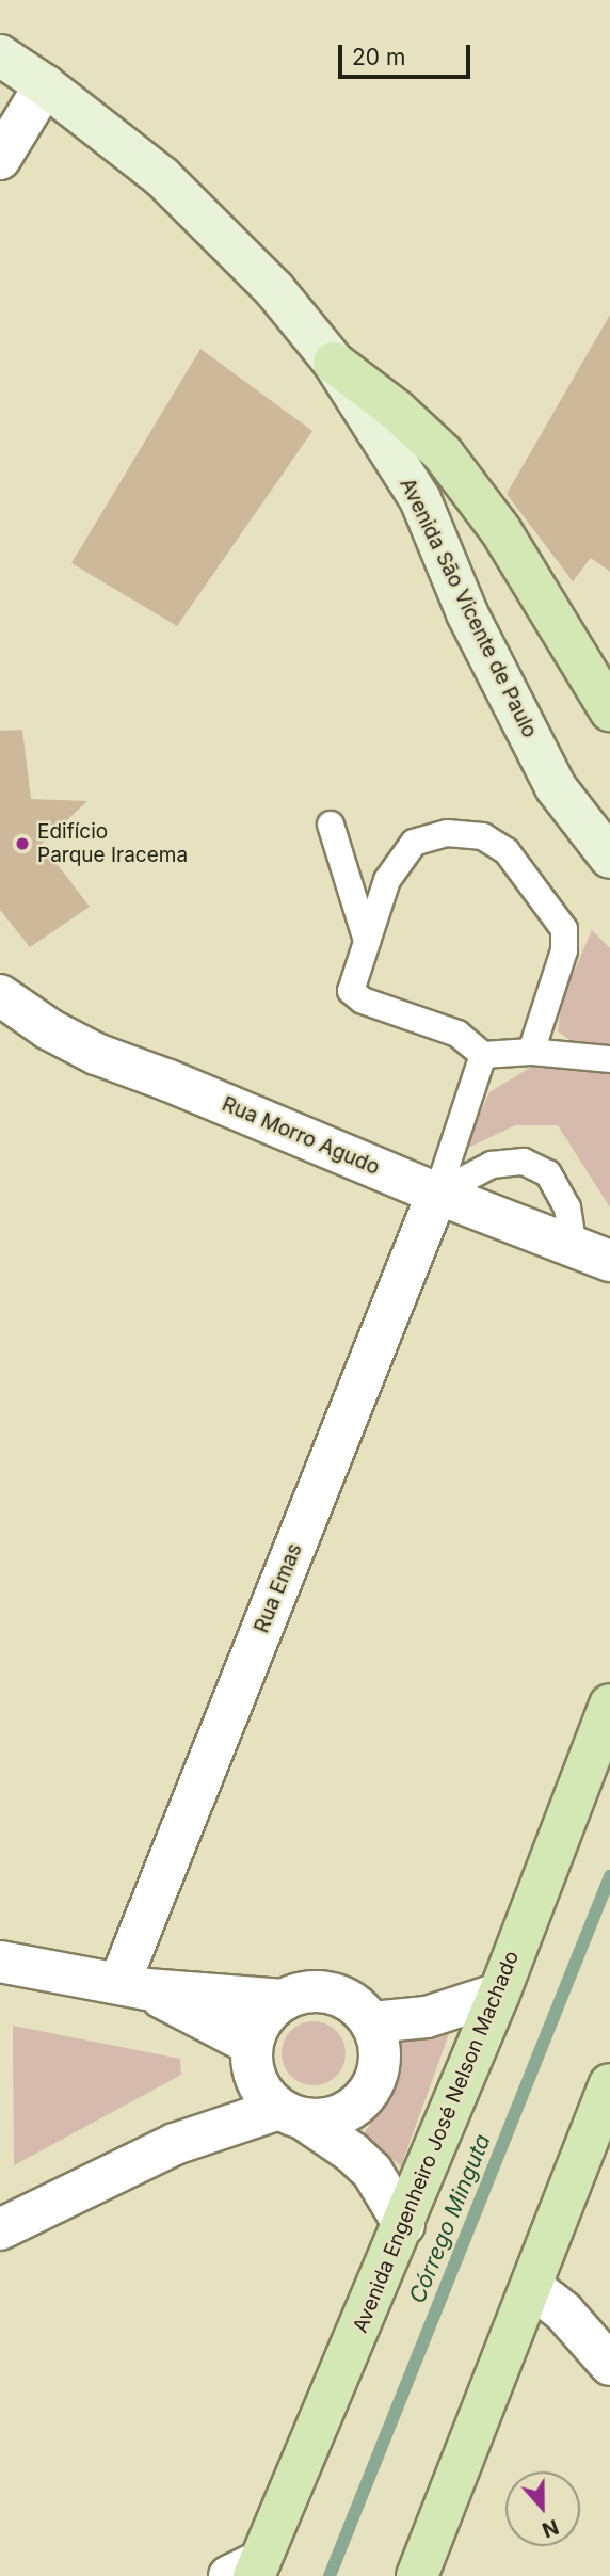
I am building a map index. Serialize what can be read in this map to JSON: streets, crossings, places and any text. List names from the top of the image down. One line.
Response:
{"streets":{"main road":["Avenida São Vicente de Paulo","Avenida Engenheiro José Nelson Machado"],"street":["Rua Morro Agudo","Rua Emas"]},"crossings":[["Rua Morro Agudo","Rua Emas"]],"water":["Córrego Minguta"],"places":["Edifício Parque Iracema"],"scale_bar":"20 m","north":"bottom"}
